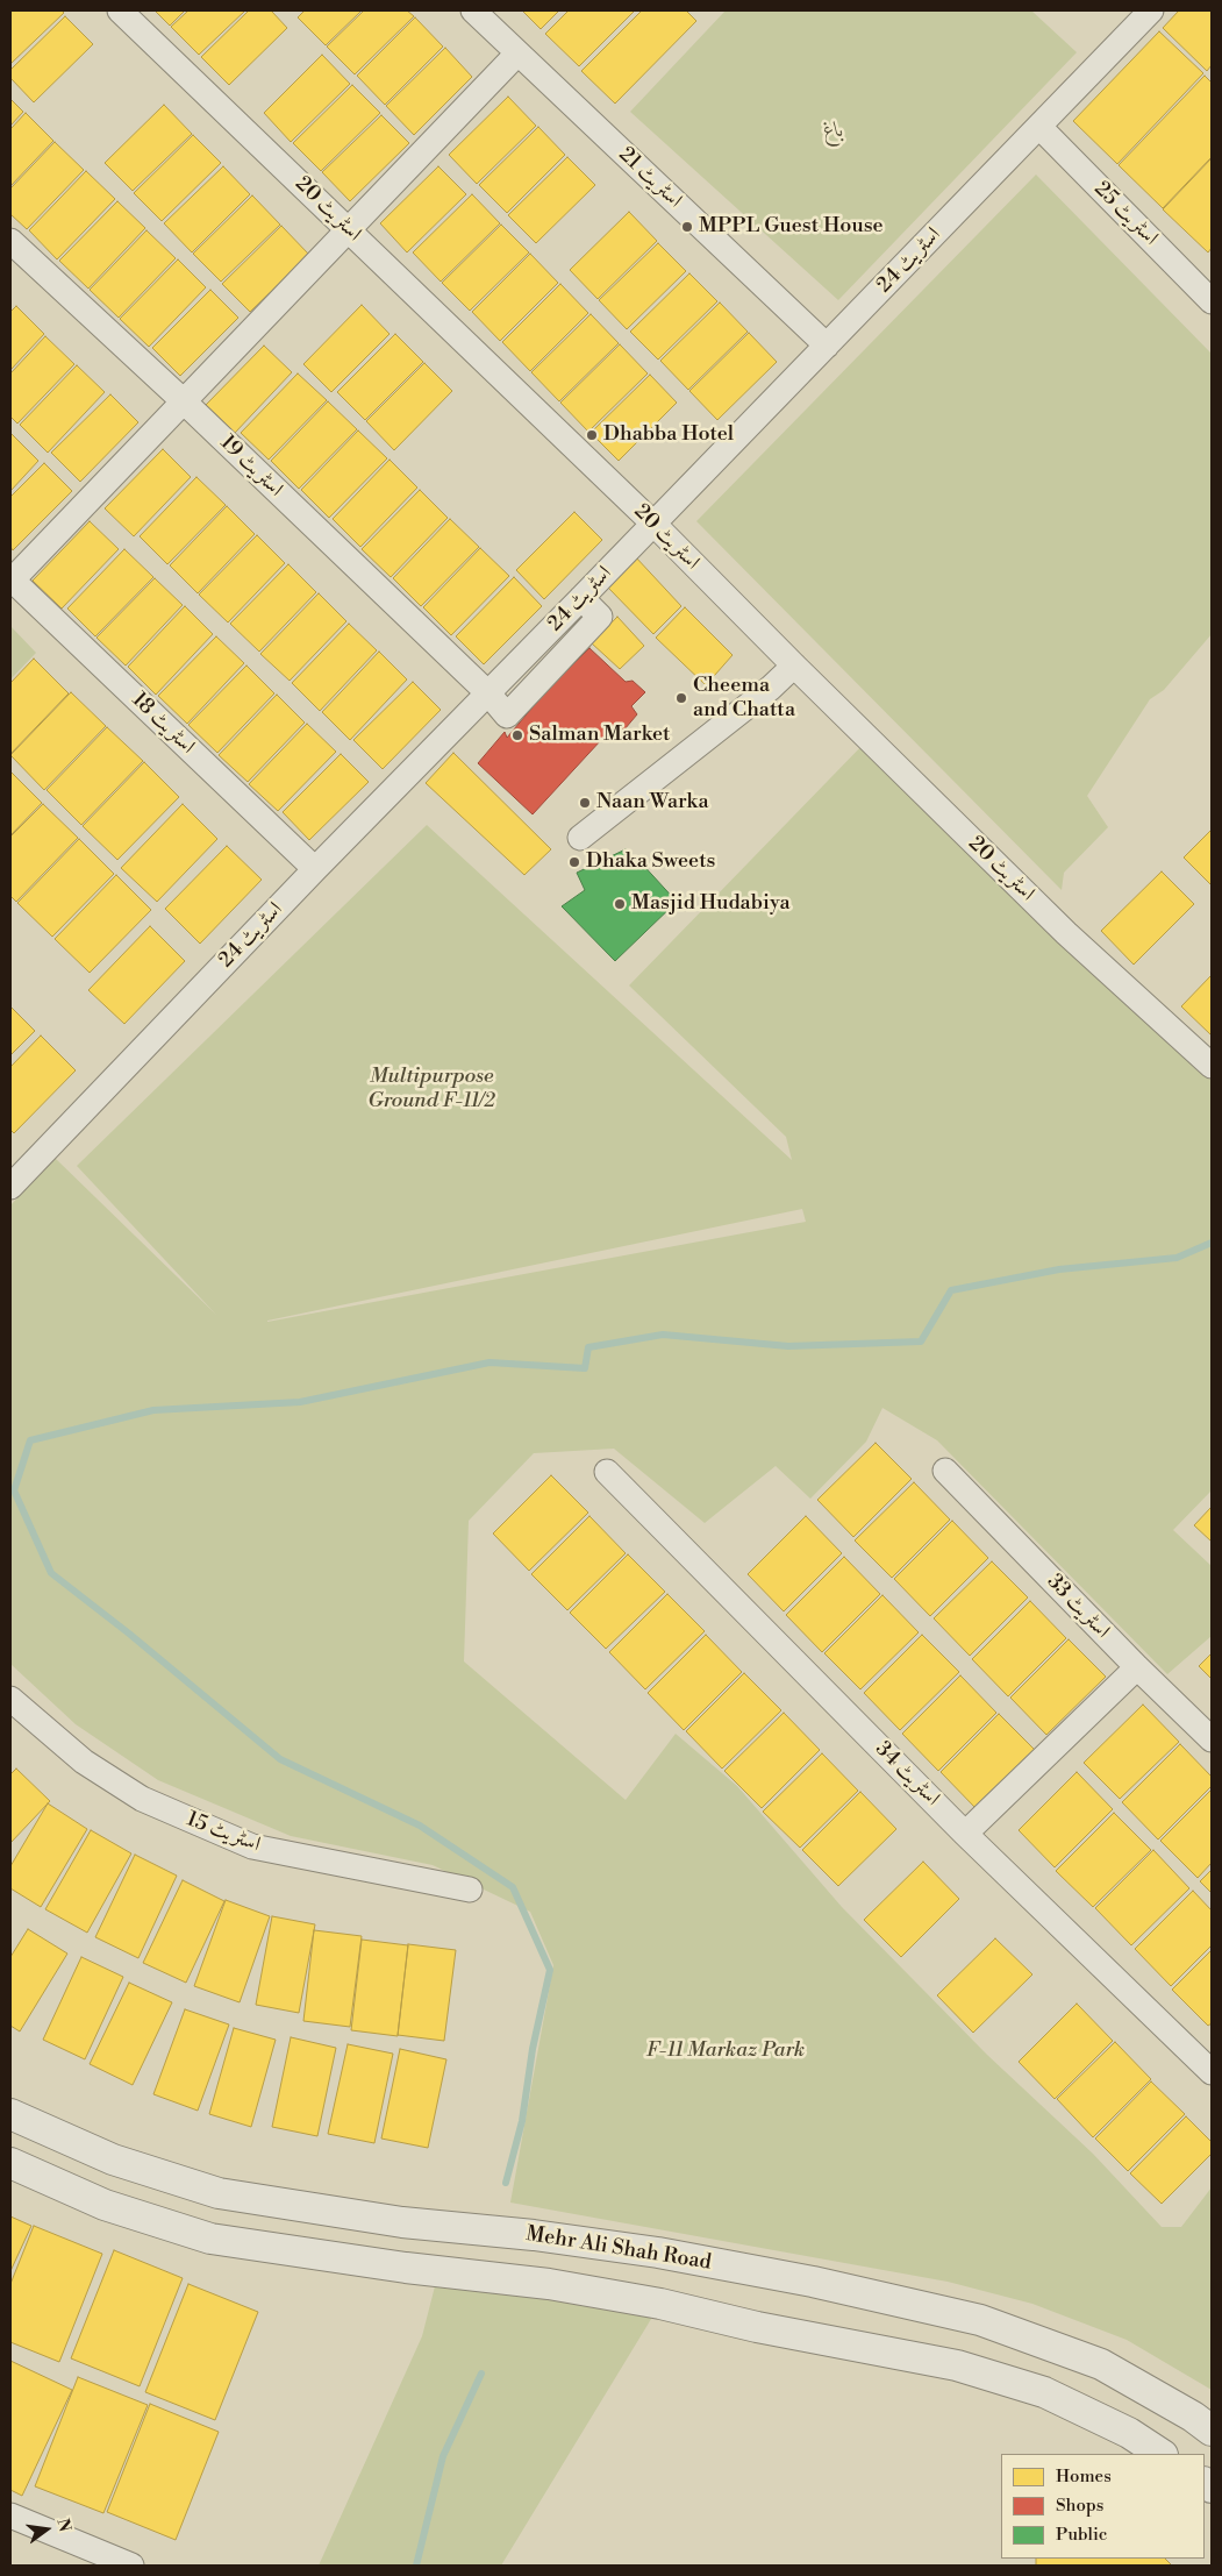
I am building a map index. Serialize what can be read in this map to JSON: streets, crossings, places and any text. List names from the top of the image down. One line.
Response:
{"streets":{"street":["اسٹریٹ 21","اسٹریٹ 20","اسٹریٹ 25","اسٹریٹ 24","اسٹریٹ 19","اسٹریٹ 18","اسٹریٹ 33","اسٹریٹ 34","اسٹریٹ 15","Mehr Ali Shah Road"]},"crossings":[["اسٹریٹ 21","اسٹریٹ 24"],["اسٹریٹ 20","اسٹریٹ 24"],["اسٹریٹ 25","اسٹریٹ 24"],["اسٹریٹ 24","اسٹریٹ 19"],["اسٹریٹ 24","اسٹریٹ 18"]],"parks":["باغ","Multipurpose Ground F-11/2","F-11 Markaz Park"],"places":["MPPL Guest House","Dhabba Hotel","Cheema and Chatta","Salman Market","Naan Warka","Dhaka Sweets","Masjid Hudabiya"],"legend":["Homes","Shops","Public"],"north":"right"}
